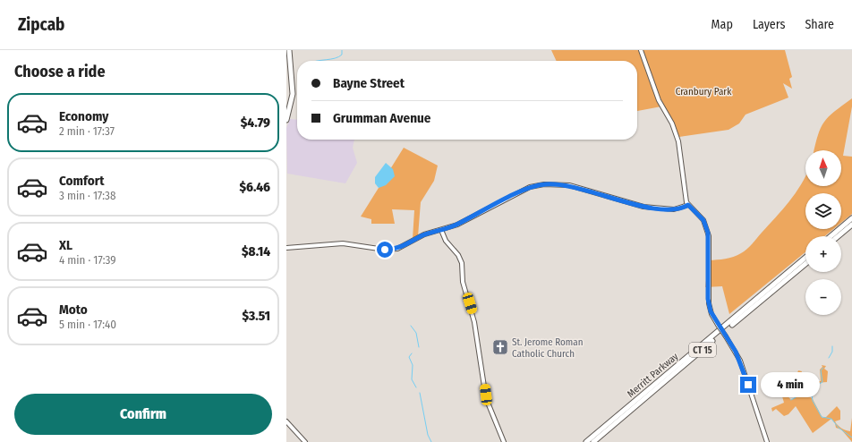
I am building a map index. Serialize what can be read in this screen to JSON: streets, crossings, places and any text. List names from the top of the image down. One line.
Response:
{"streets":{"highway":["CT 15","Merritt Parkway"]},"parks":["Cranbury Park"],"places":{"church":["St. Jerome Roman Catholic Church"]},"north":"top","page":{"header":"Zipcab","nav":["Map","Layers","Share"],"heading":"Choose a ride","banner":["Bayne Street","Grumman Avenue"],"list":[{"name":"Economy","note":"2 min · 17:37","value":"$4.79"},{"name":"Comfort","note":"3 min · 17:38","value":"$6.46"},{"name":"XL","note":"4 min · 17:39","value":"$8.14"},{"name":"Moto","note":"5 min · 17:40","value":"$3.51"}],"map_buttons":["+","−"],"bubble":"4 min","buttons":"Confirm"}}
